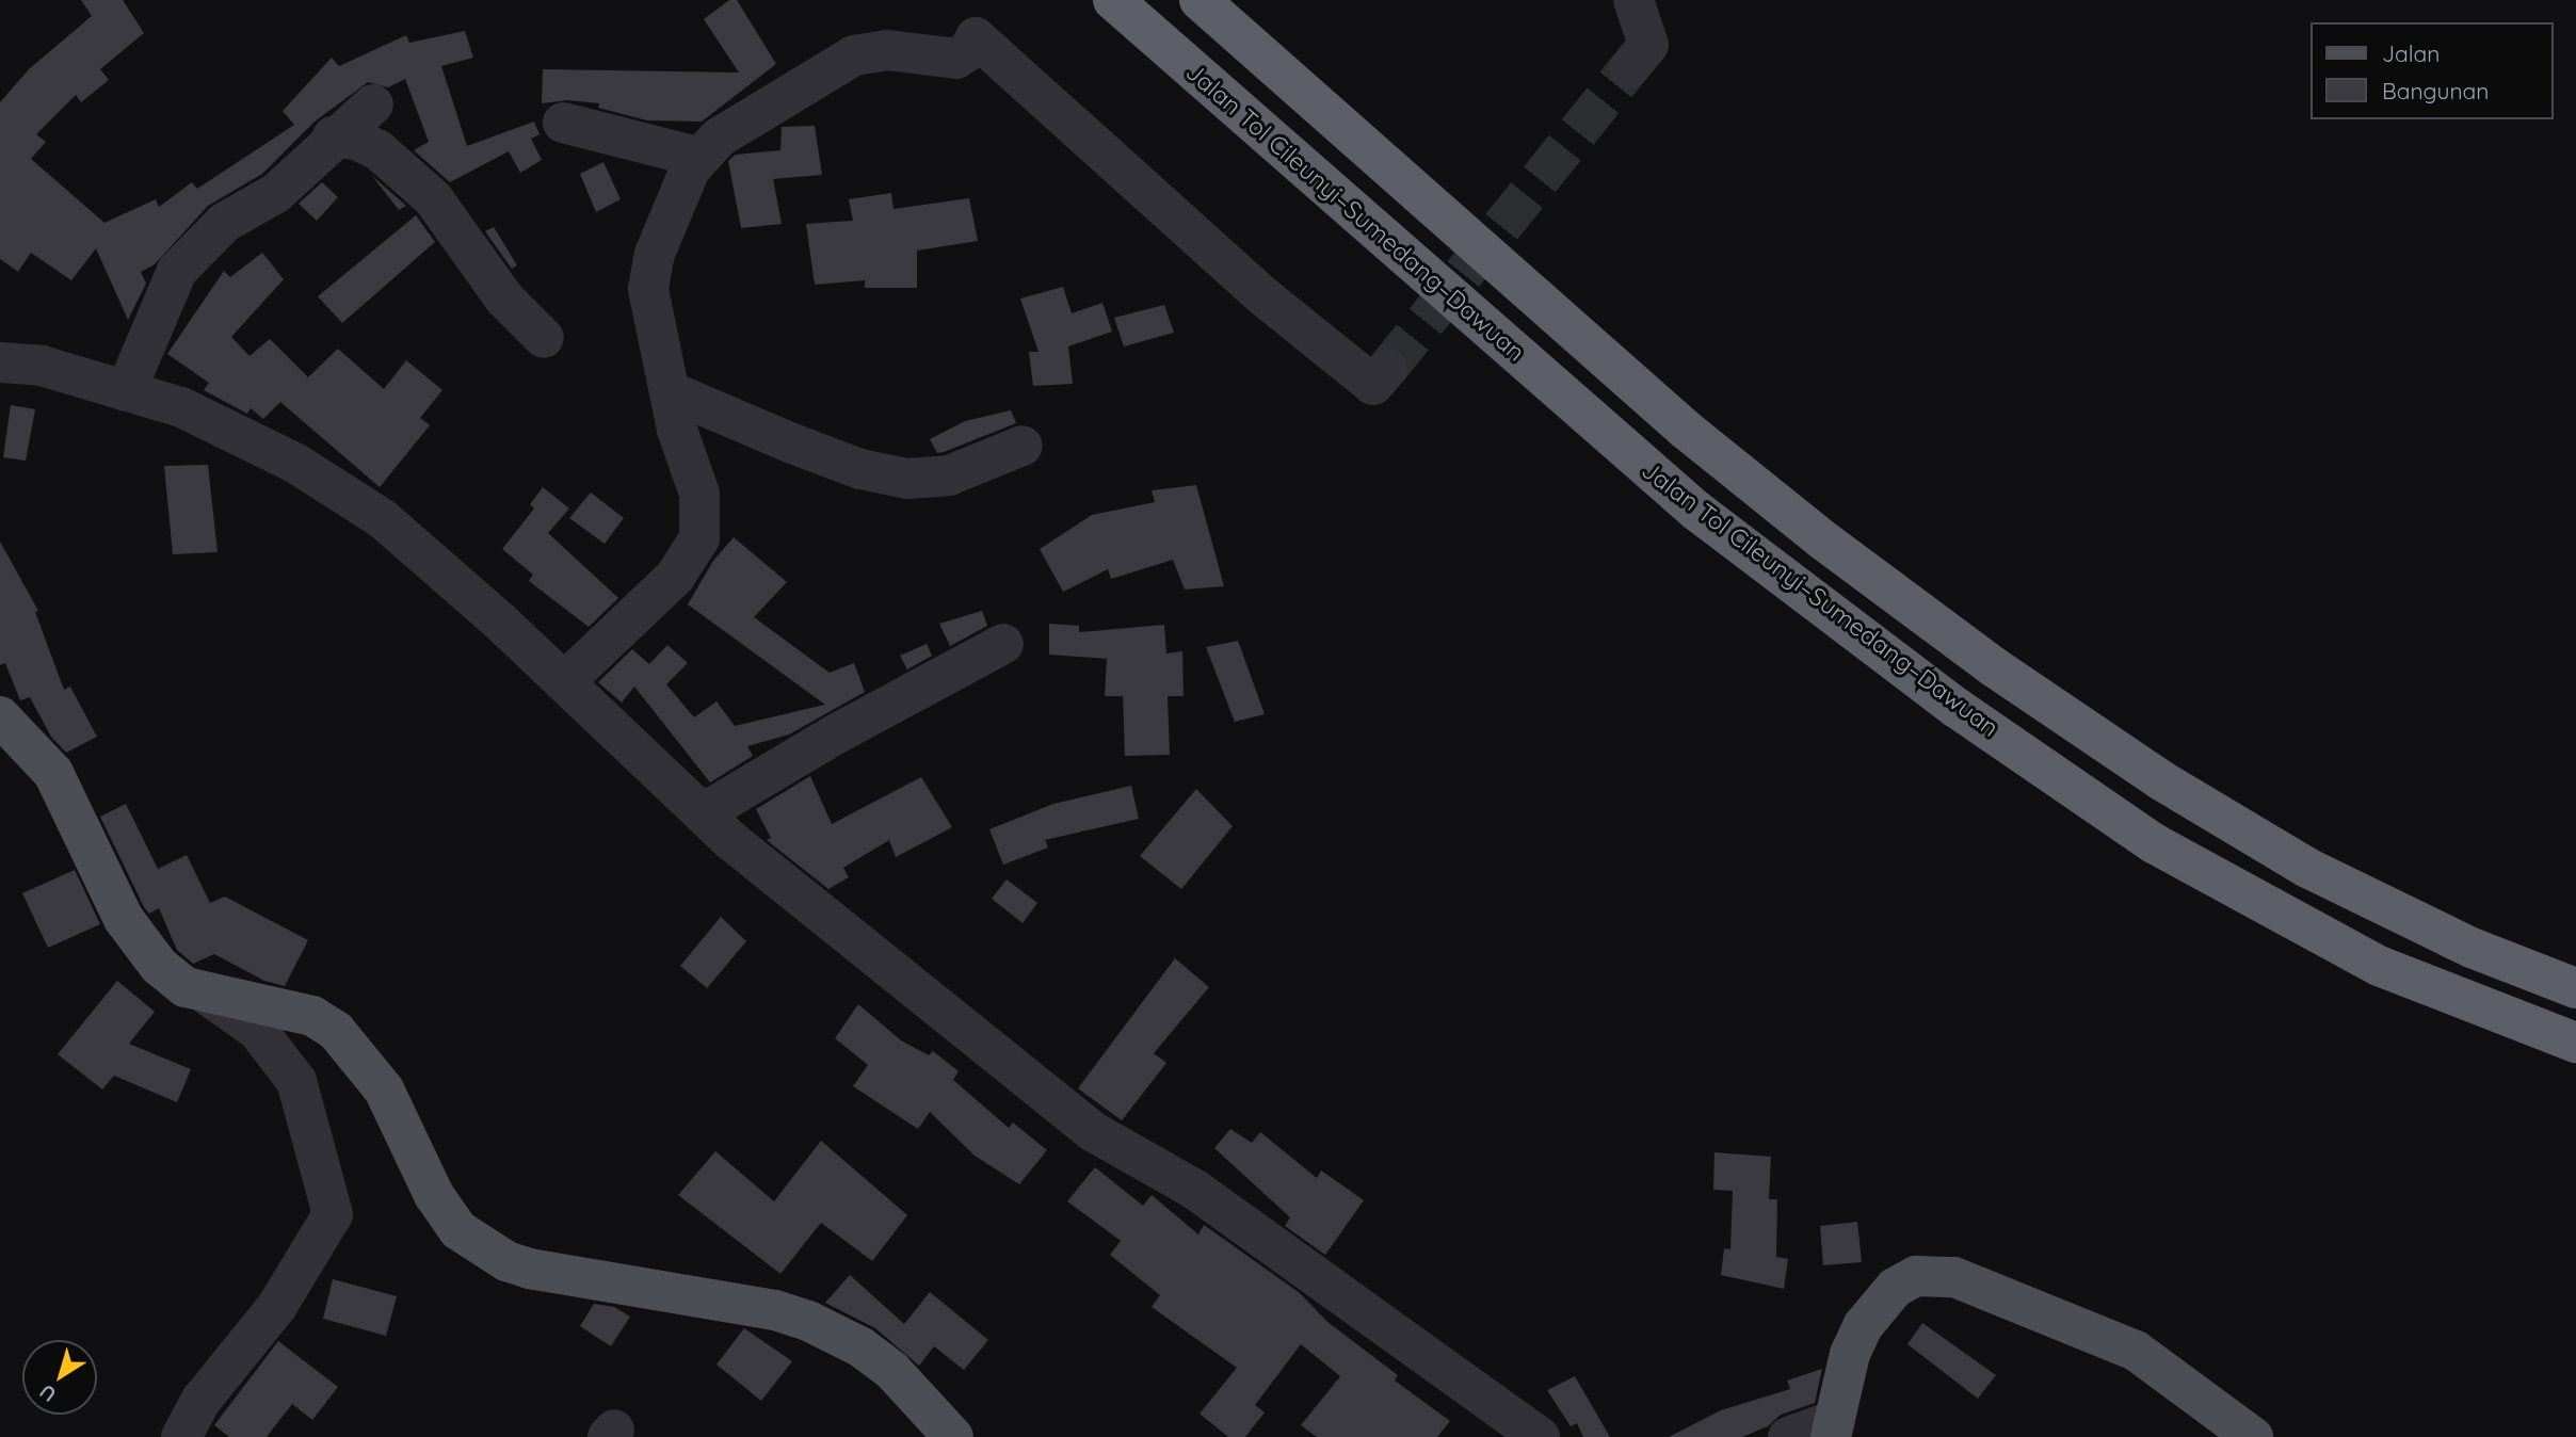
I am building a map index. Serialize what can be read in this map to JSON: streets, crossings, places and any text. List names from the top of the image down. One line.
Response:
{"streets":{"highway":["Jalan Tol Cileunyi–Sumedang–Dawuan"]},"legend":["Jalan","Bangunan"],"north":"bottom left"}
